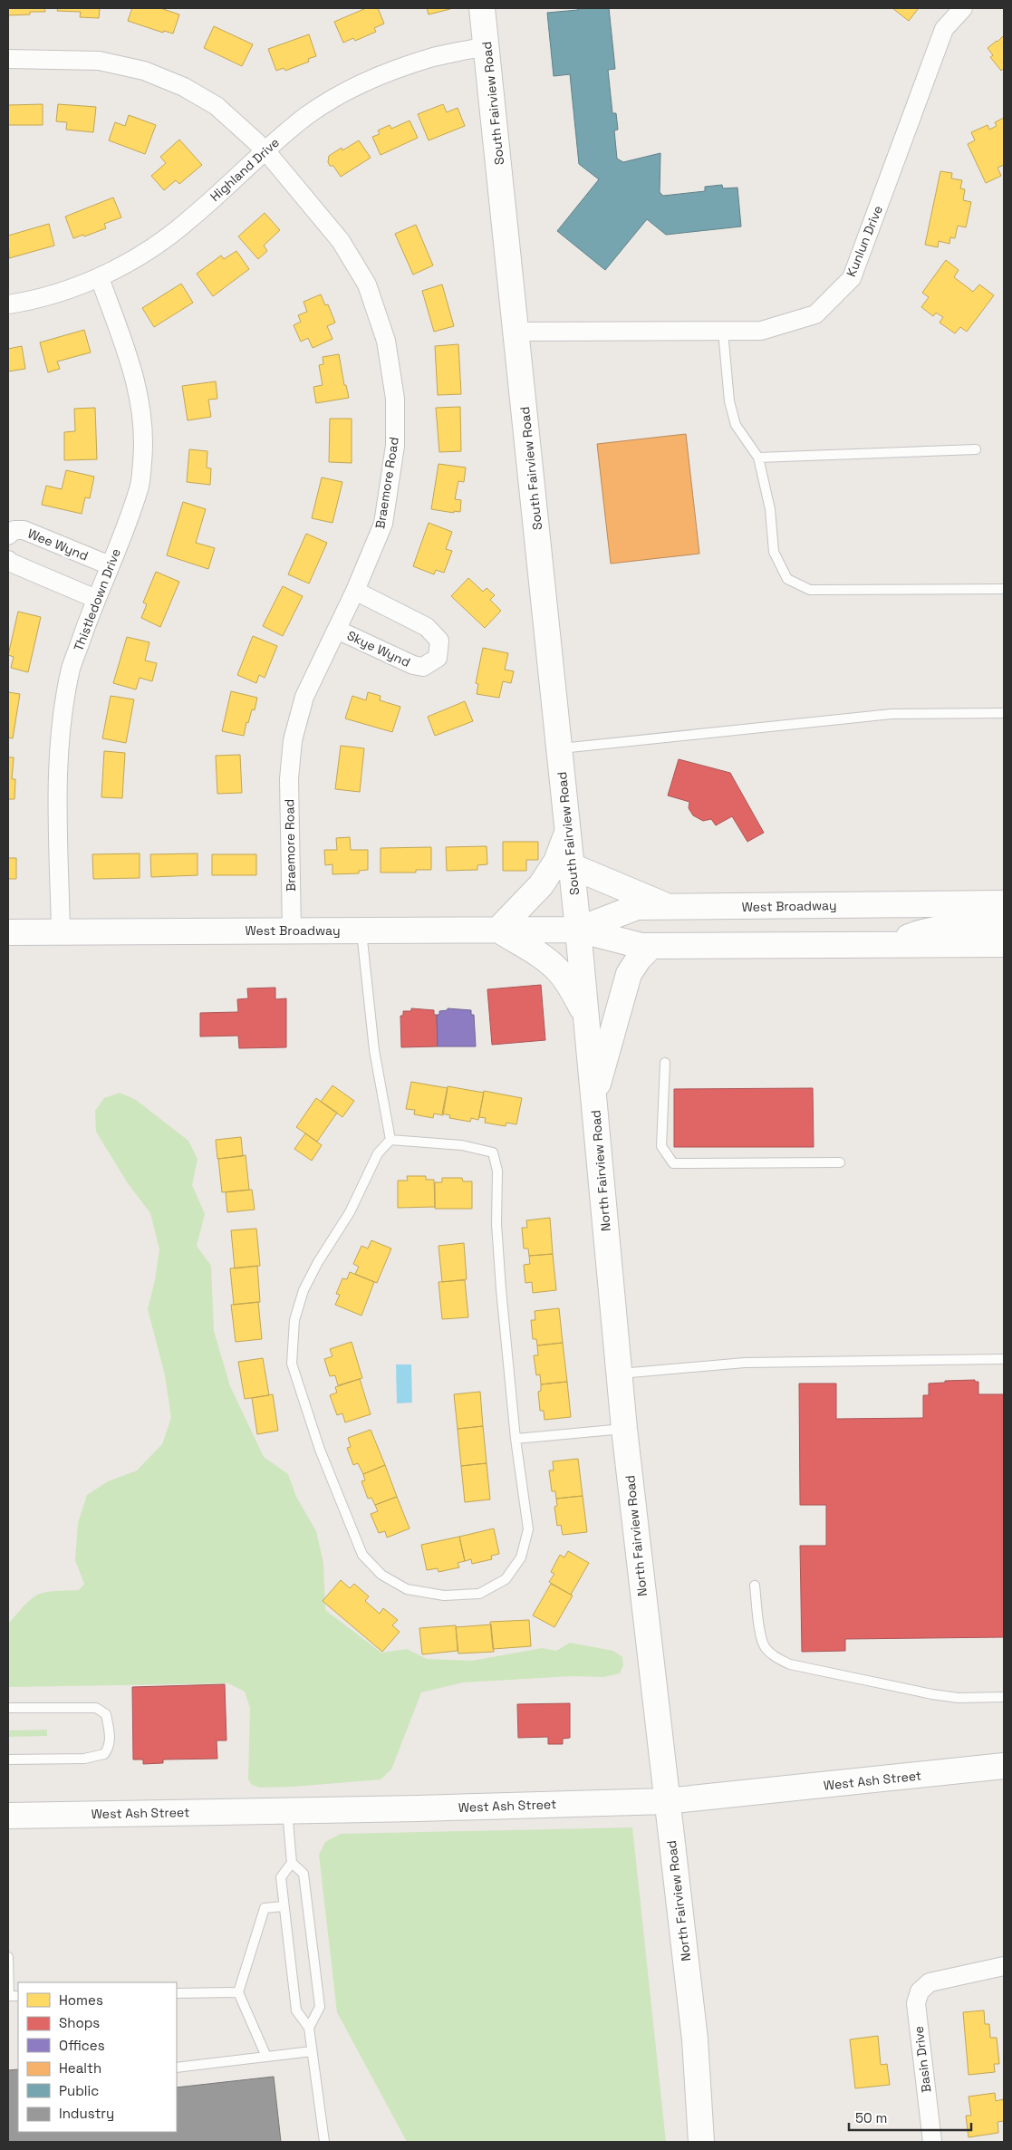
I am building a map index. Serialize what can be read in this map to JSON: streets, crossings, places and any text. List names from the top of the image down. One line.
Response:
{"streets":{"street":["South Fairview Road","Highland Drive","Kunlun Drive","Braemore Road","Wee Wynd","Thistledown Drive","Skye Wynd","West Broadway","North Fairview Road","West Ash Street","Basin Drive"]},"crossings":[["South Fairview Road","Highland Drive"],["South Fairview Road","Kunlun Drive"],["South Fairview Road","West Broadway"],["South Fairview Road","North Fairview Road"],["Highland Drive","Braemore Road"],["Highland Drive","Thistledown Drive"],["Braemore Road","Skye Wynd"],["Braemore Road","West Broadway"],["Wee Wynd","Thistledown Drive"],["Thistledown Drive","West Broadway"],["West Broadway","North Fairview Road"],["North Fairview Road","West Ash Street"]],"legend":["Homes","Shops","Offices","Health","Public","Industry"],"scale_bar":"50 m"}
